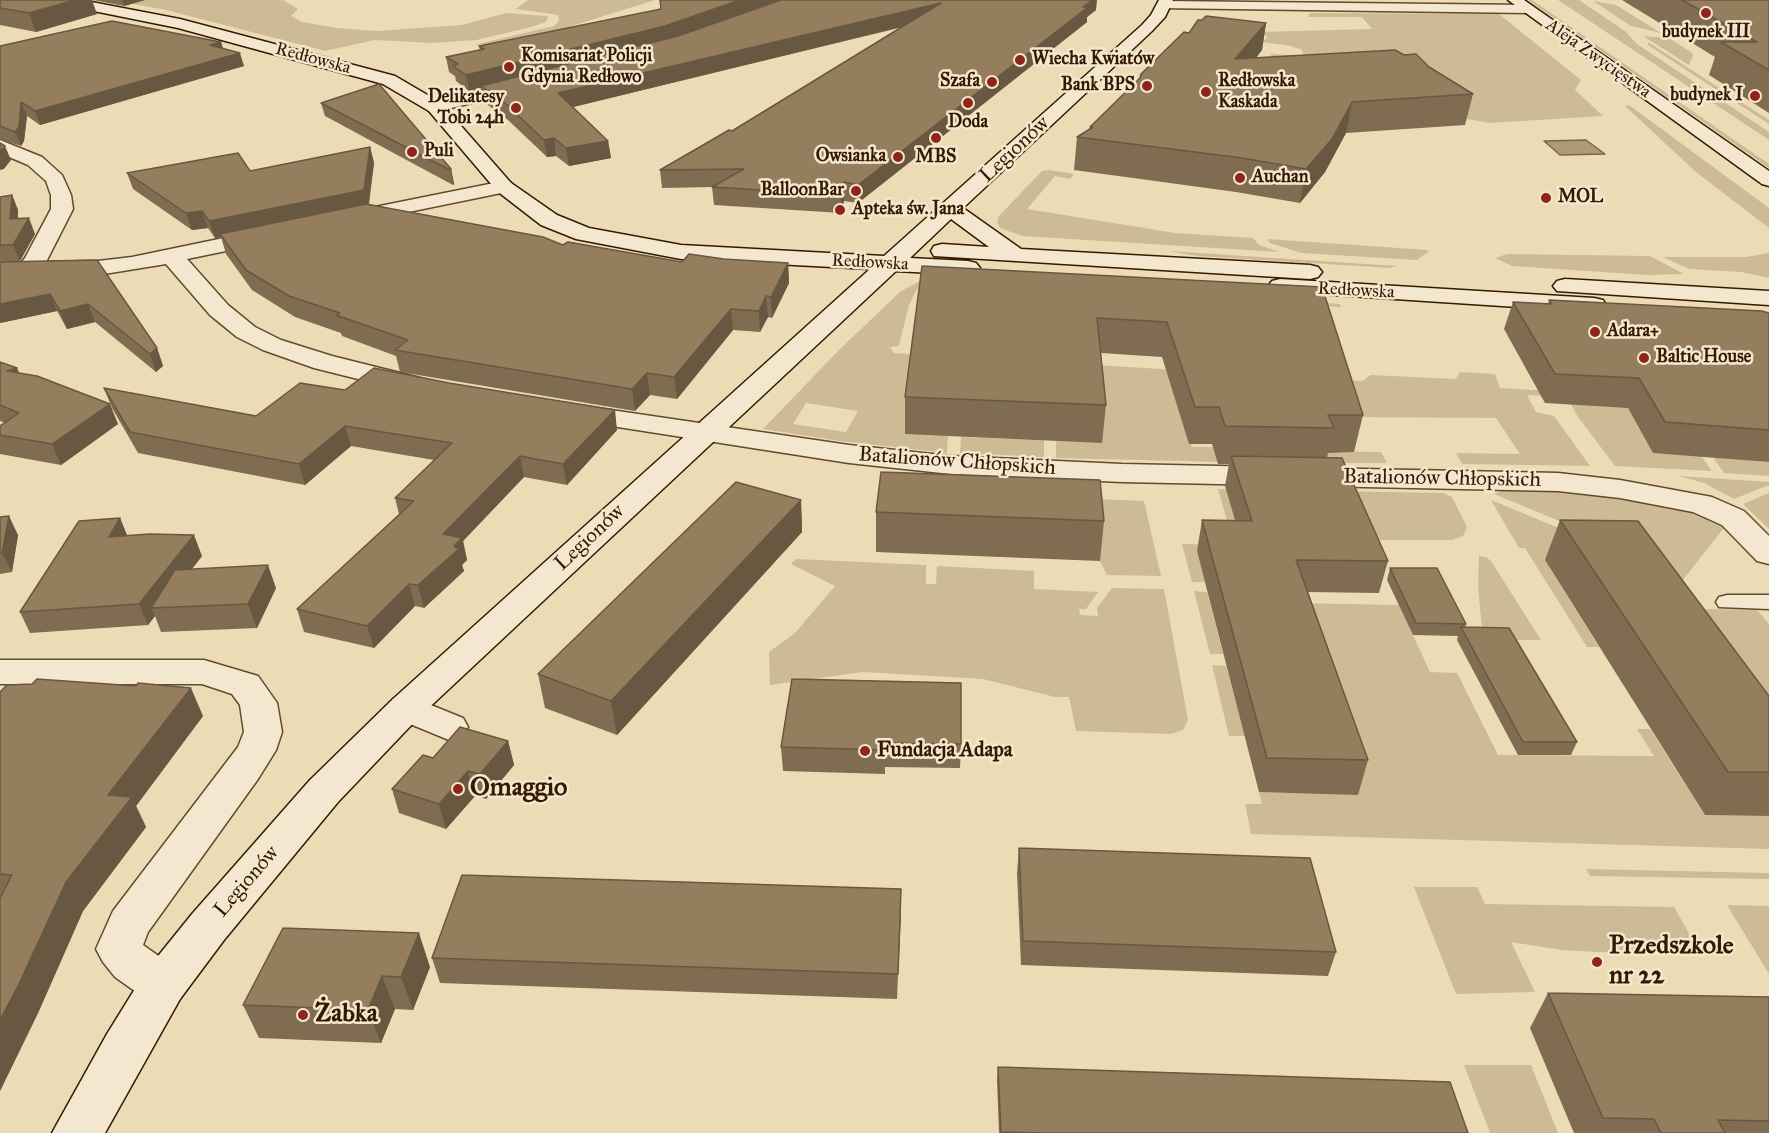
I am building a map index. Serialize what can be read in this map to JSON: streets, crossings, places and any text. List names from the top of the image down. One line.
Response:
{"streets":{"street":["Redłowska","Aleja Zwycięstwa","Legionów","Batalionów Chłopskich"]},"crossings":[["Redłowska","Legionów"],["Legionów","Batalionów Chłopskich"]],"places":["budynek III","Wiecha Kwiatów","Komisariat Policji Gdynia Redłowo","Szafa","Bank BPS","Redłowska Kaskada","budynek I","Doda","Delikatesy Tobi 24h","MBS","Puli","Owsianka","Auchan","BalloonBar","MOL","Apteka św. Jana","Adara+","Baltic House","Fundacja Adapa","Omaggio","Przedszkole nr 22","Żabka"]}
